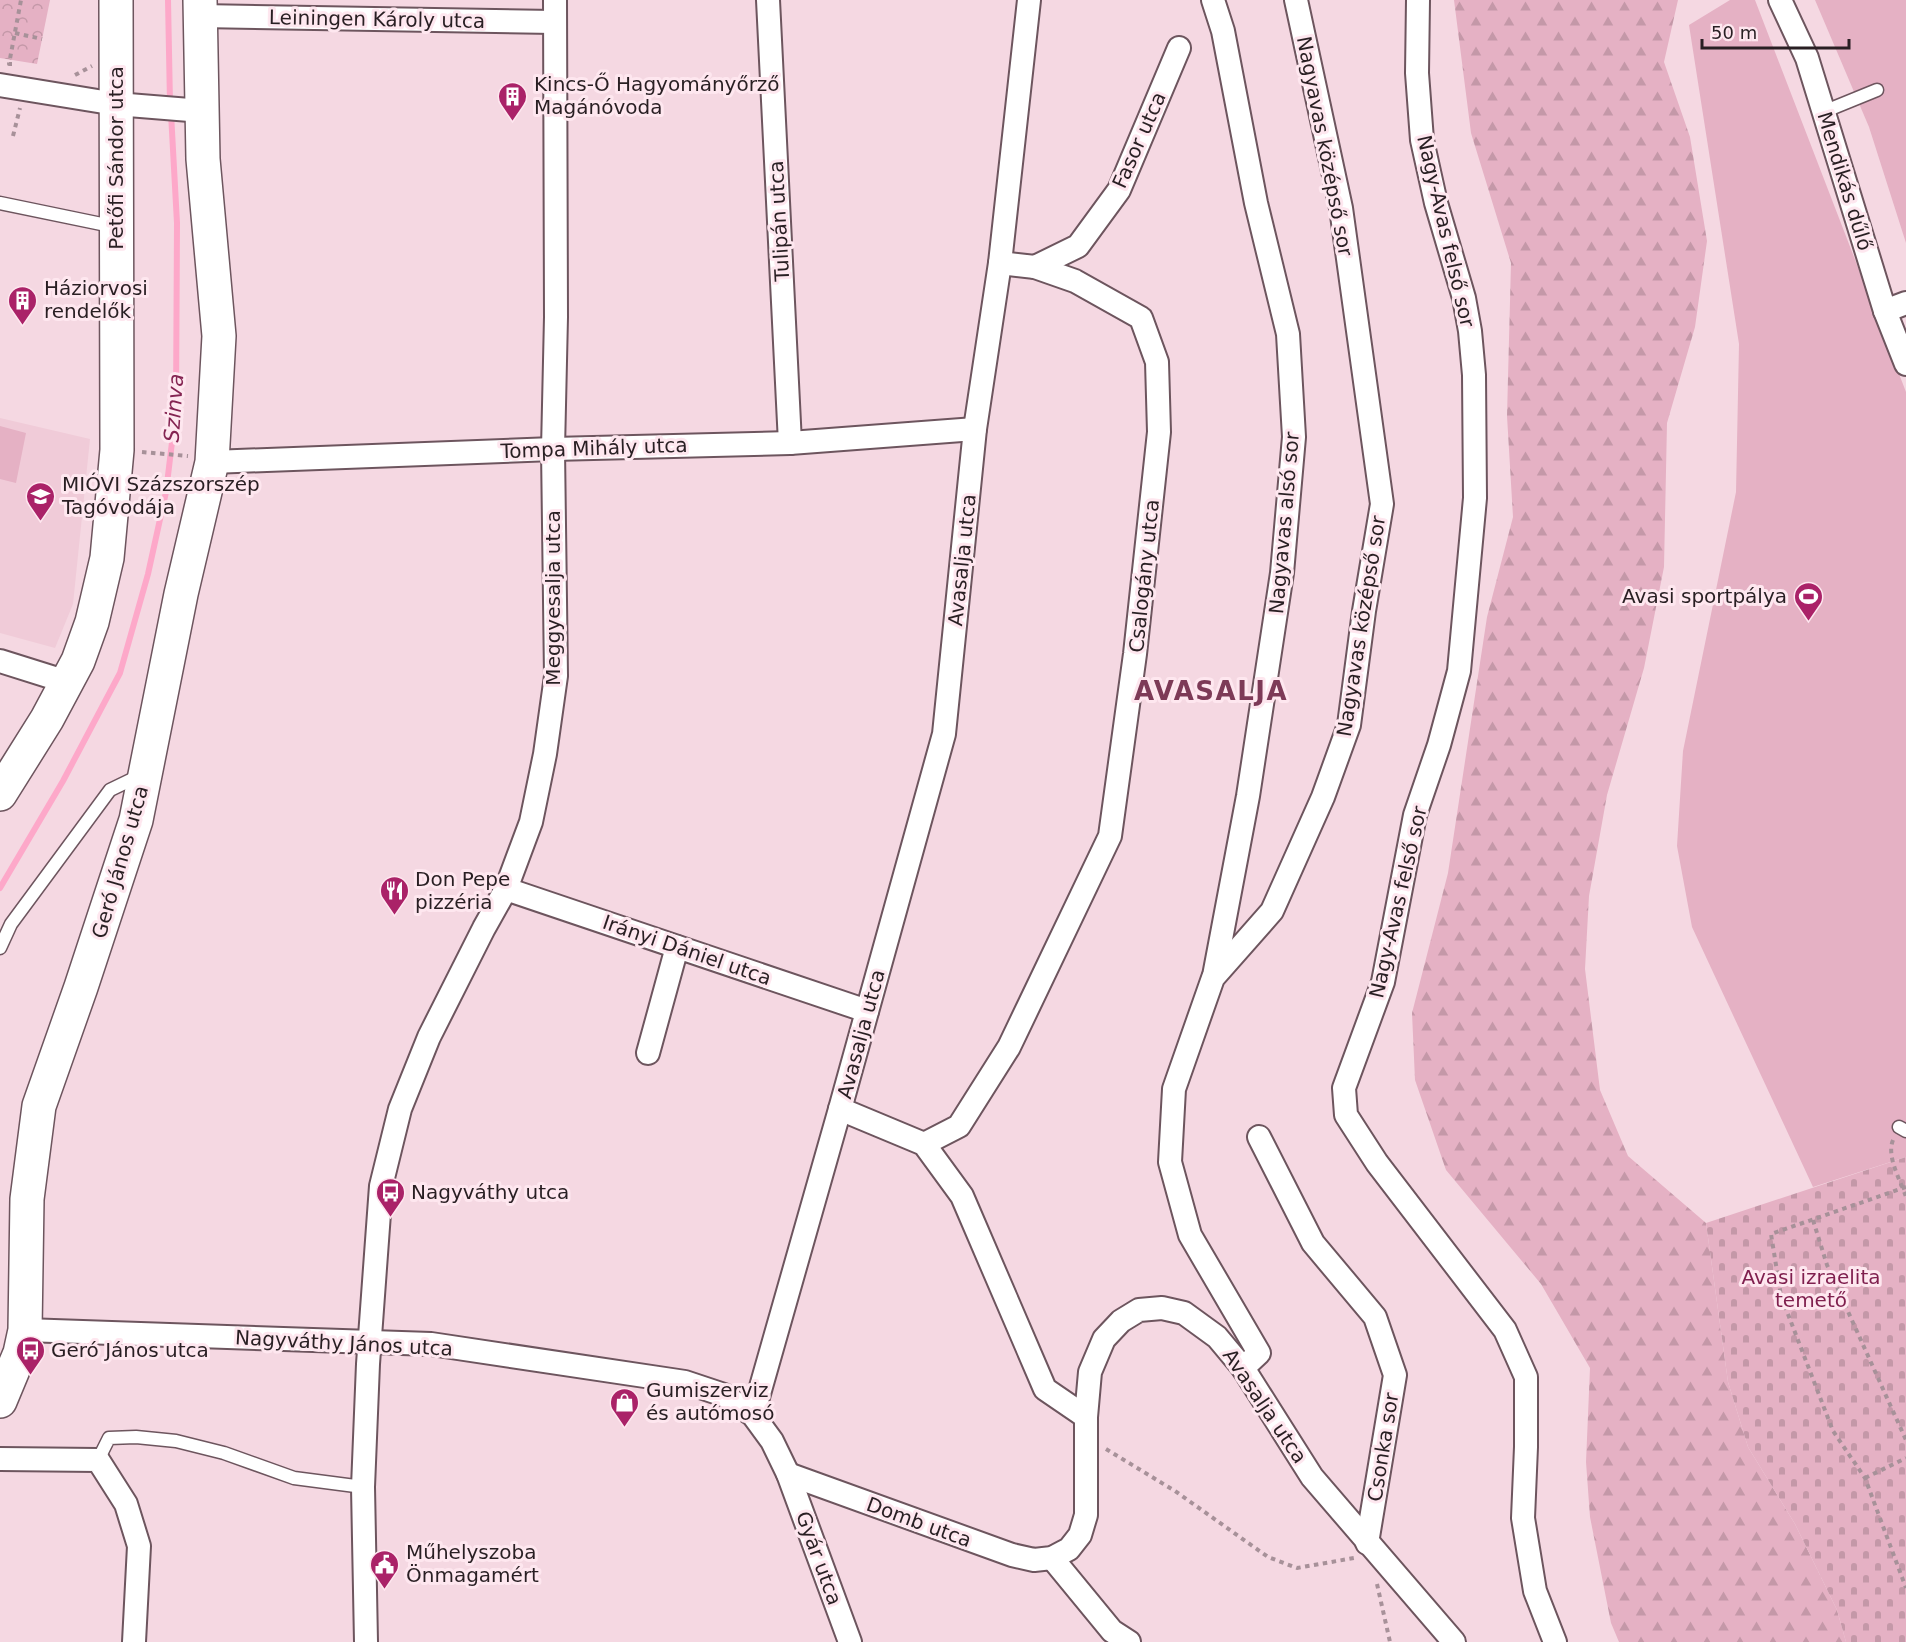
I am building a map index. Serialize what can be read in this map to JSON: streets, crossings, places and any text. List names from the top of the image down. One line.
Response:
{"streets":{"street":["Leiningen Károly utca","Fasor utca","Nagyavas középső sor","Petőfi Sándor utca","Mendikás dűlő","Tulipán utca","Nagy-Avas felső sor","Tompa Mihály utca","Nagyavas alsó sor","Avasalja utca","Csalogány utca","Meggyesalja utca","Geró János utca","Irányi Dániel utca","Nagyváthy János utca","Csonka sor","Domb utca","Gyár utca"]},"crossings":[["Leiningen Károly utca","Meggyesalja utca"],["Fasor utca","Csalogány utca"],["Nagyavas középső sor","Nagyavas alsó sor"],["Nagyavas középső sor","Avasalja utca"],["Tulipán utca","Tompa Mihály utca"],["Tompa Mihály utca","Avasalja utca"],["Tompa Mihály utca","Meggyesalja utca"],["Tompa Mihály utca","Geró János utca"],["Avasalja utca","Csalogány utca"],["Avasalja utca","Irányi Dániel utca"],["Avasalja utca","Nagyváthy János utca"],["Avasalja utca","Csonka sor"],["Meggyesalja utca","Irányi Dániel utca"],["Meggyesalja utca","Nagyváthy János utca"],["Geró János utca","Nagyváthy János utca"],["Nagyváthy János utca","Domb utca"],["Nagyváthy János utca","Gyár utca"],["Domb utca","Gyár utca"]],"districts":["AVASALJA"],"water":["Szinva"],"parks":["Avasi izraelita temető"],"places":{"building":["Kincs-Ő Hagyományőrző Magánóvoda","Háziorvosi rendelők"],"school or university":["MIÓVI Százszorszép Tagóvodája"],"sports":["Avasi sportpálya"],"restaurant":["Don Pepe pizzéria"],"bus stop":["Nagyváthy utca","Geró János utca"],"shop":["Gumiszerviz és autómosó"],"public building":["Műhelyszoba Önmagamért"]},"scale_bar":"50 m"}
